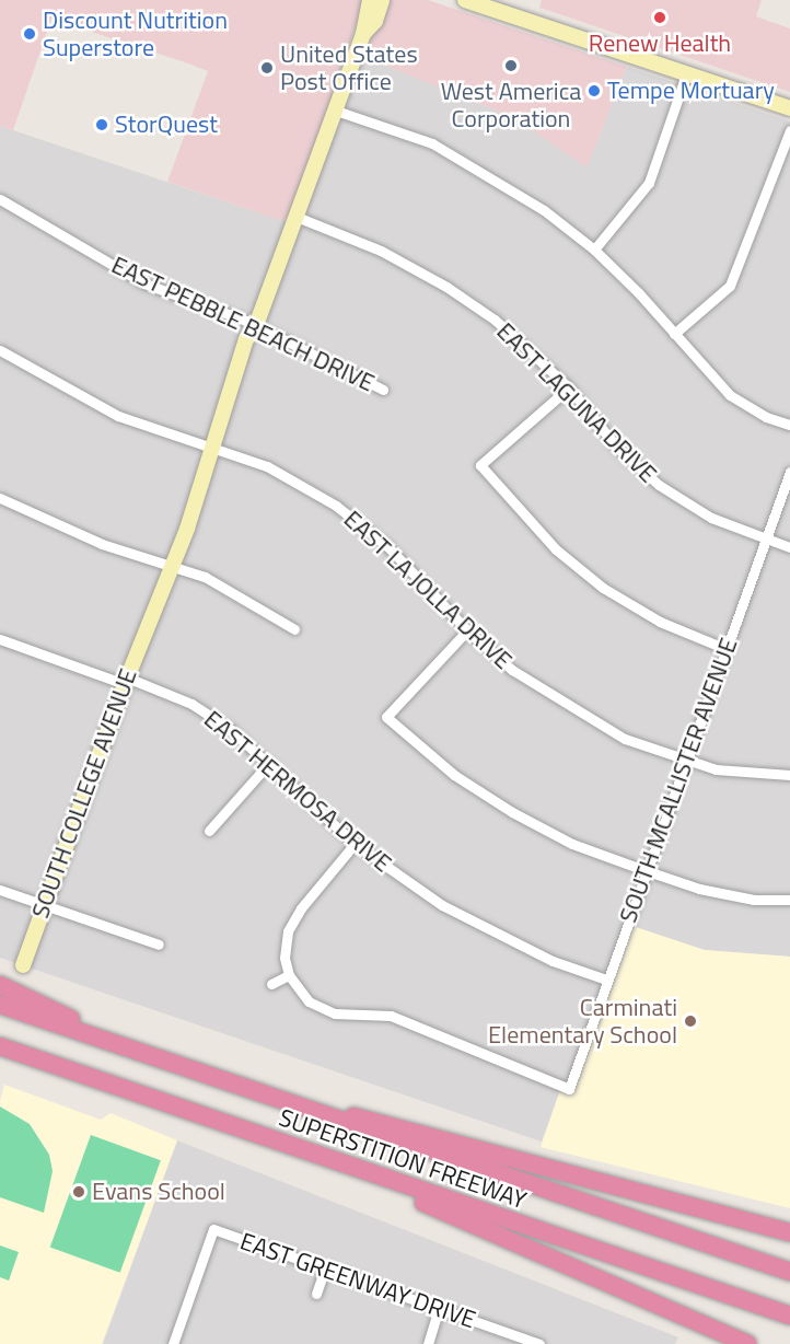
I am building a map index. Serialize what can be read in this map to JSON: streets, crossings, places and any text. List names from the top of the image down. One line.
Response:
{"streets":{"highway":["SUPERSTITION FREEWAY"],"street":["EAST PEBBLE BEACH DRIVE","EAST LAGUNA DRIVE","EAST LA JOLLA DRIVE","SOUTH MCALLISTER AVENUE","EAST HERMOSA DRIVE","SOUTH COLLEGE AVENUE","EAST GREENWAY DRIVE"]},"crossings":[["EAST PEBBLE BEACH DRIVE","SOUTH COLLEGE AVENUE"],["EAST LAGUNA DRIVE","SOUTH MCALLISTER AVENUE"],["EAST LAGUNA DRIVE","SOUTH COLLEGE AVENUE"],["EAST LA JOLLA DRIVE","SOUTH MCALLISTER AVENUE"],["EAST LA JOLLA DRIVE","SOUTH COLLEGE AVENUE"],["SOUTH MCALLISTER AVENUE","EAST HERMOSA DRIVE"],["EAST HERMOSA DRIVE","SOUTH COLLEGE AVENUE"]],"places":["Renew Health","Discount Nutrition Superstore","West America Corporation","United States Post Office","Tempe Mortuary","StorQuest","Carminati Elementary School","Evans School"]}
